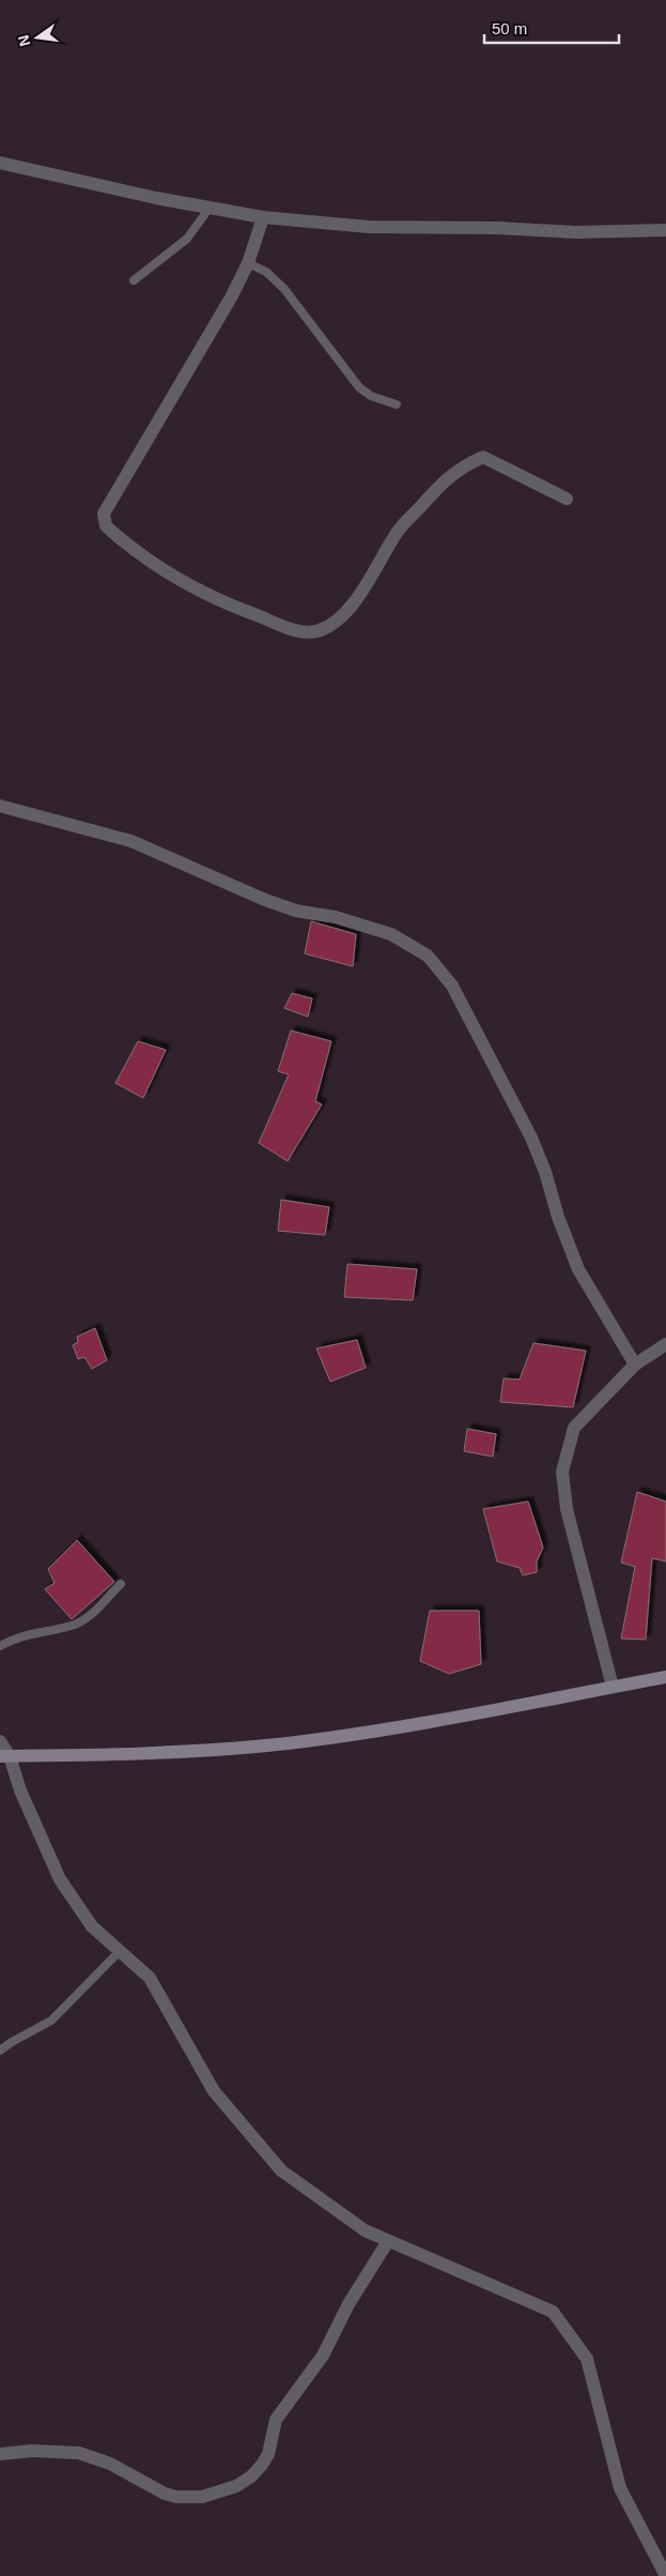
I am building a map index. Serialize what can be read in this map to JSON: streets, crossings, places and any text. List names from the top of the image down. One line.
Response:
{"scale_bar":"50 m","north":"left"}
